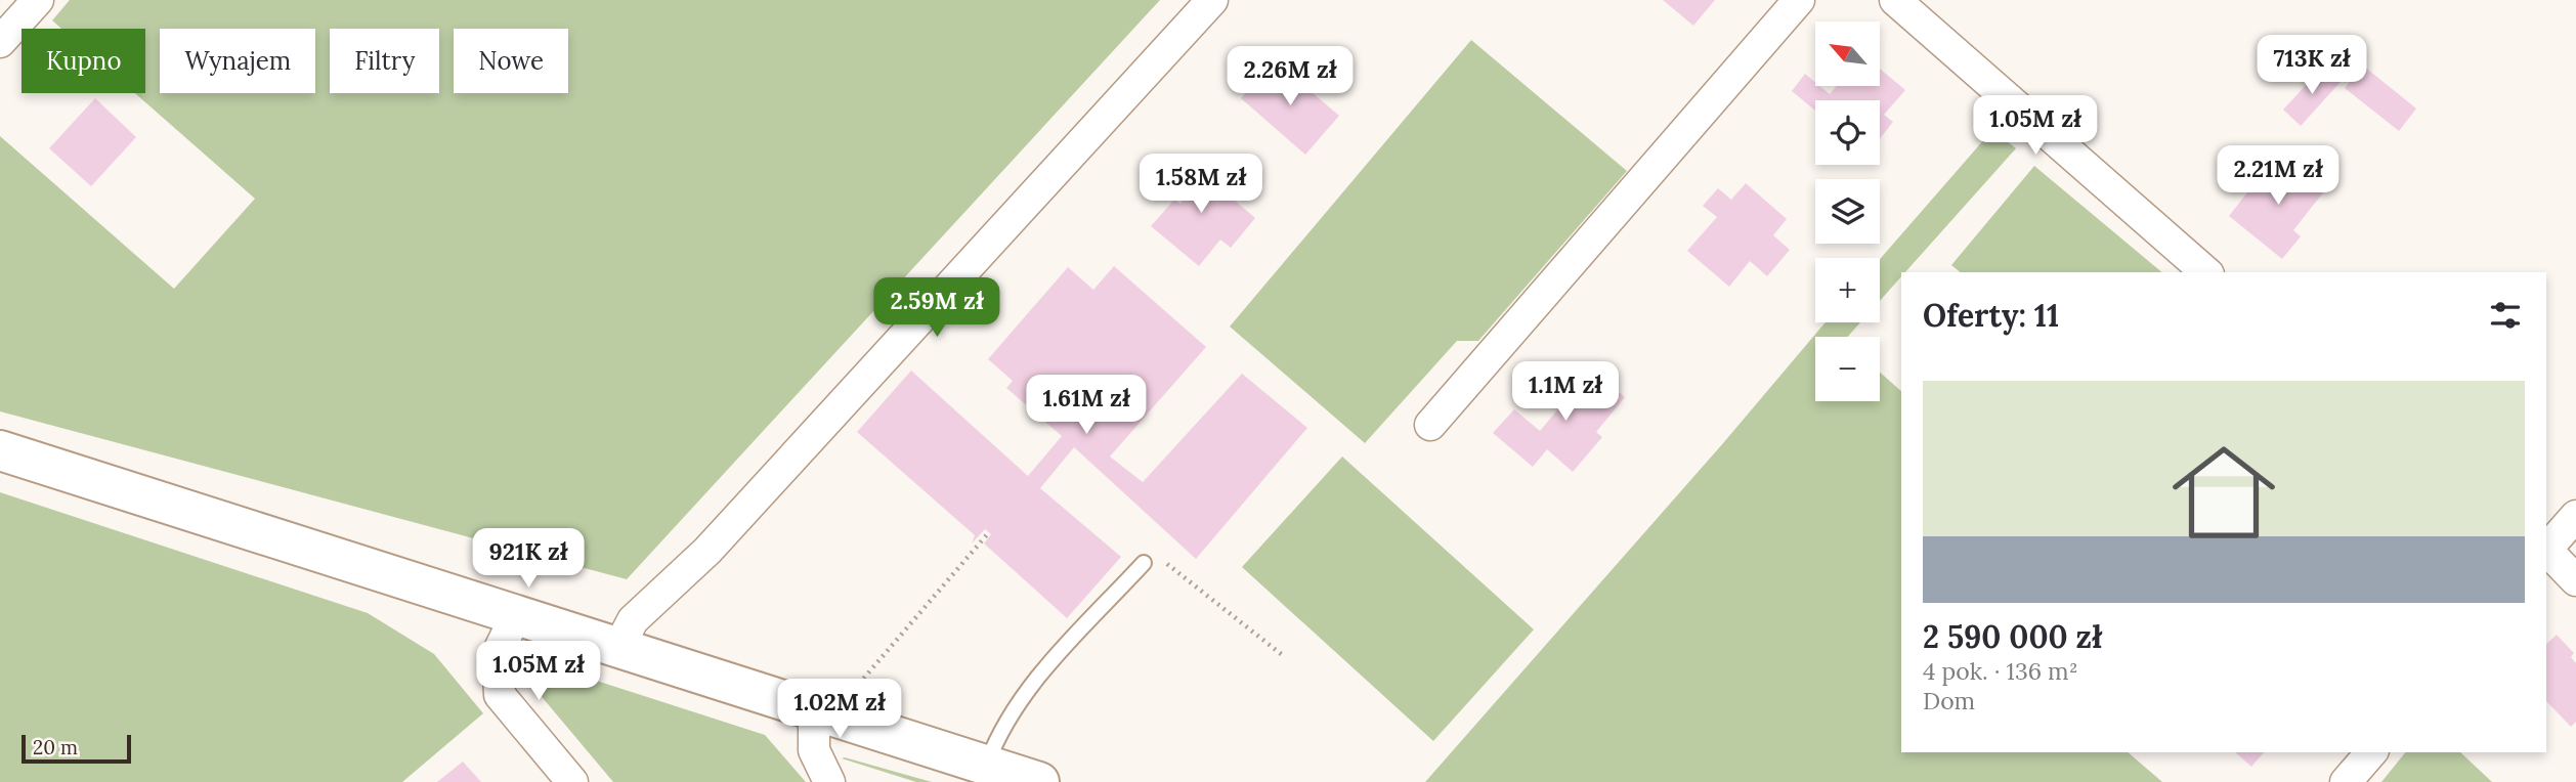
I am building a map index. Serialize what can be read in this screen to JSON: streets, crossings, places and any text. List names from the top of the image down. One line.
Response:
{"scale_bar":"20 m","north":"top left","page":{"map_buttons":["+","−"],"chip":["Kupno","Wynajem","Filtry","Nowe"],"price":["713K zł","2.26M zł","1.05M zł","2.21M zł","1.58M zł","2.59M zł","1.1M zł","1.61M zł","921K zł","1.05M zł","1.02M zł"],"heading":"Oferty: 11","list":[{"name":"2 590 000 zł","note":"4 pok. · 136 m² · Dom"}],"scale":"20 m"}}
